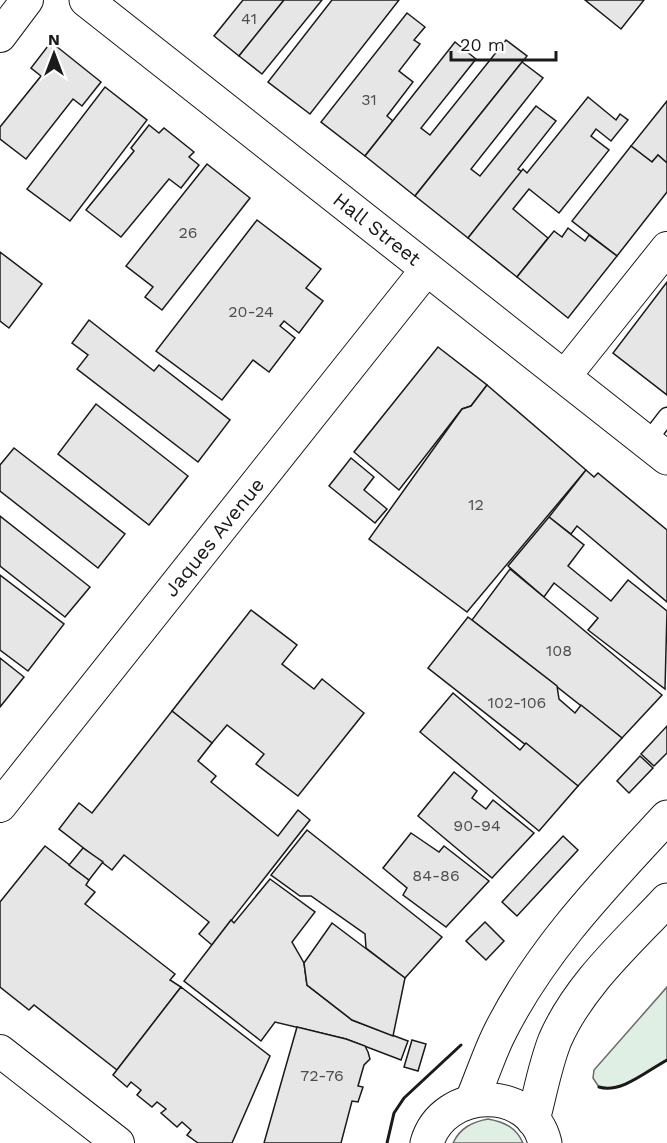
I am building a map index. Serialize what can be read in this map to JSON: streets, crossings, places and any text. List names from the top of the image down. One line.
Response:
{"streets":{"main road":["Hall Street"],"street":["Jaques Avenue"]},"crossings":[["Hall Street","Jaques Avenue"]],"house_numbers":["41","31","26","20-24","12","108","102-106","90-94","84-86","72-76"],"scale_bar":"20 m","north":"top"}
